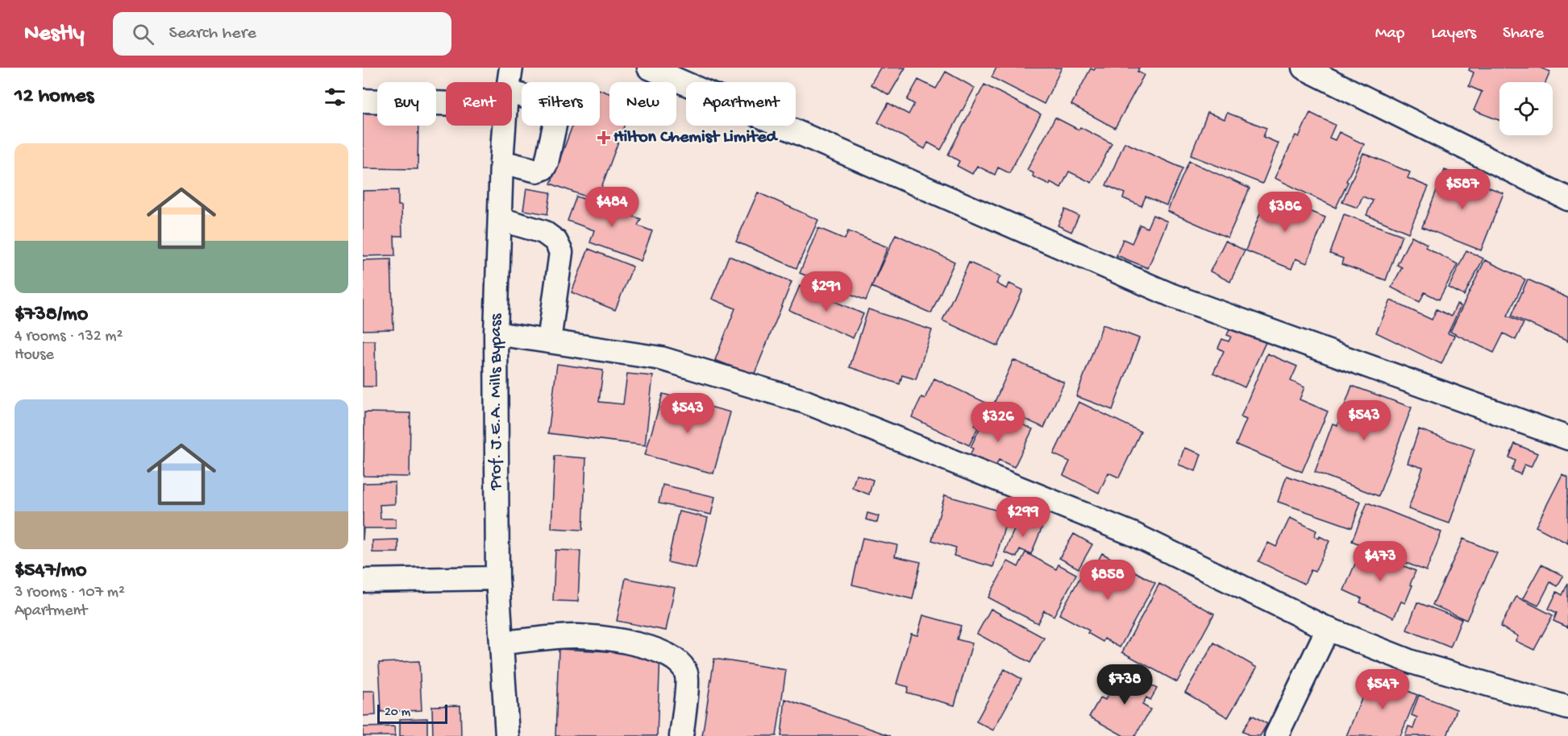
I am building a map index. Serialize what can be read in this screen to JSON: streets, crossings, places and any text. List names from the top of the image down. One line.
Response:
{"streets":{"street":["Prof. J.E.A. Mills Bypass"]},"places":{"health":["Hilton Chemist Limited"]},"scale_bar":"20 m","page":{"header":"Nestly","search":"Search here","nav":["Map","Layers","Share"],"heading":"12 homes","chip":["Buy","Rent","Filters","New","Apartment"],"list":[{"name":"$738/mo","note":"4 rooms · 132 m² · House"},{"name":"$547/mo","note":"3 rooms · 107 m² · Apartment"}],"price":["$587","$484","$386","$291","$543","$543","$326","$299","$473","$858","$738","$547"],"scale":"20 m"}}
